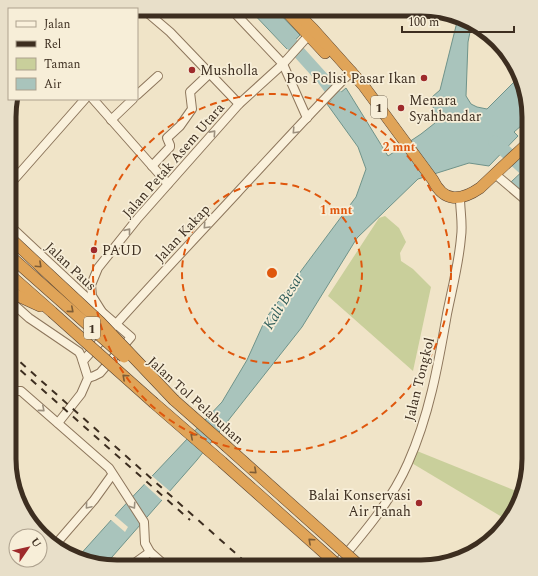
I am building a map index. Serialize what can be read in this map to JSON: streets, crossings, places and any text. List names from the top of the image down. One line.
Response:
{"streets":{"highway":["1","Jalan Tol Pelabuhan"],"street":["Jalan Petak Asem Utara","Jalan Kakap","Jalan Paus","Jalan Tongkol"]},"crossings":[["1","Jalan Petak Asem Utara"],["1","Jalan Kakap"],["1","Jalan Tongkol"],["Jalan Petak Asem Utara","Jalan Paus"],["Jalan Kakap","Jalan Paus"]],"one_way":["Jalan Kakap"],"water":["Kali Besar"],"places":["Musholla","Pos Polisi Pasar Ikan","Menara Syahbandar","PAUD","Balai Konservasi Air Tanah"],"legend":["Jalan","Rel","Taman","Air"],"scale_bar":"100 m","north":"top right","rings":["2 mnt","1 mnt"]}
